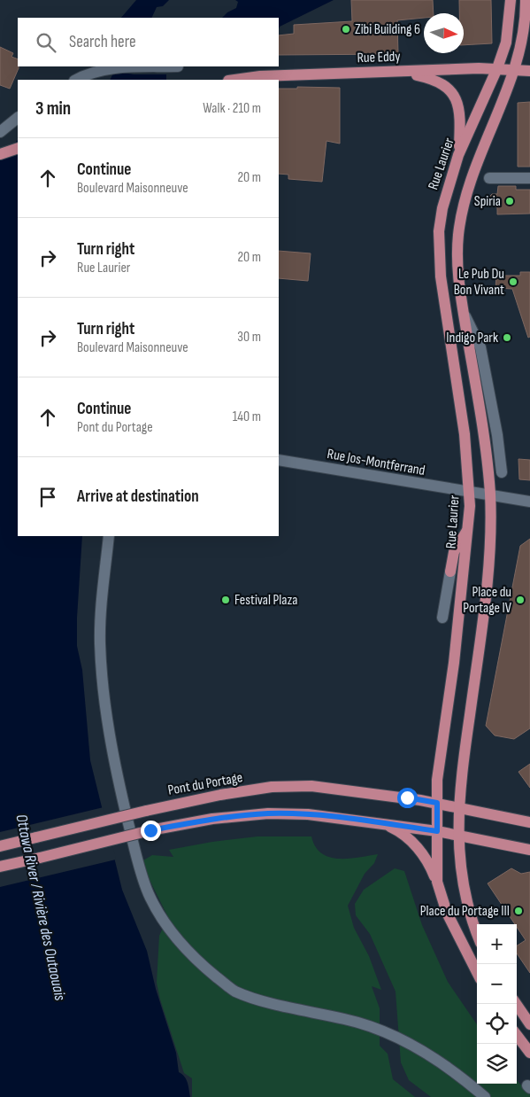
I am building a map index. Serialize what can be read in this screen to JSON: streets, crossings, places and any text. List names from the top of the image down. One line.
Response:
{"streets":{"main road":["Rue Eddy","Rue Laurier","Pont du Portage"],"street":["Rue Jos-Montferrand"]},"crossings":[["Rue Eddy","Rue Laurier"],["Rue Laurier","Rue Jos-Montferrand"],["Rue Laurier","Pont du Portage"]],"water":["Ottawa River / Rivière des Outaouais"],"places":["Zibi Building 6","Spiria","Le Pub Du Bon Vivant","Indigo Park","Festival Plaza","Place du Portage IV","Place du Portage III"],"north":"right","page":{"search":"Search here","heading":["3 min","Walk · 210 m"],"list":[["Continue","Boulevard Maisonneuve","20 m"],["Turn right","Rue Laurier","20 m"],["Turn right","Boulevard Maisonneuve","30 m"],["Continue","Pont du Portage","140 m"],"Arrive at destination"],"map_buttons":["+","−"]}}
